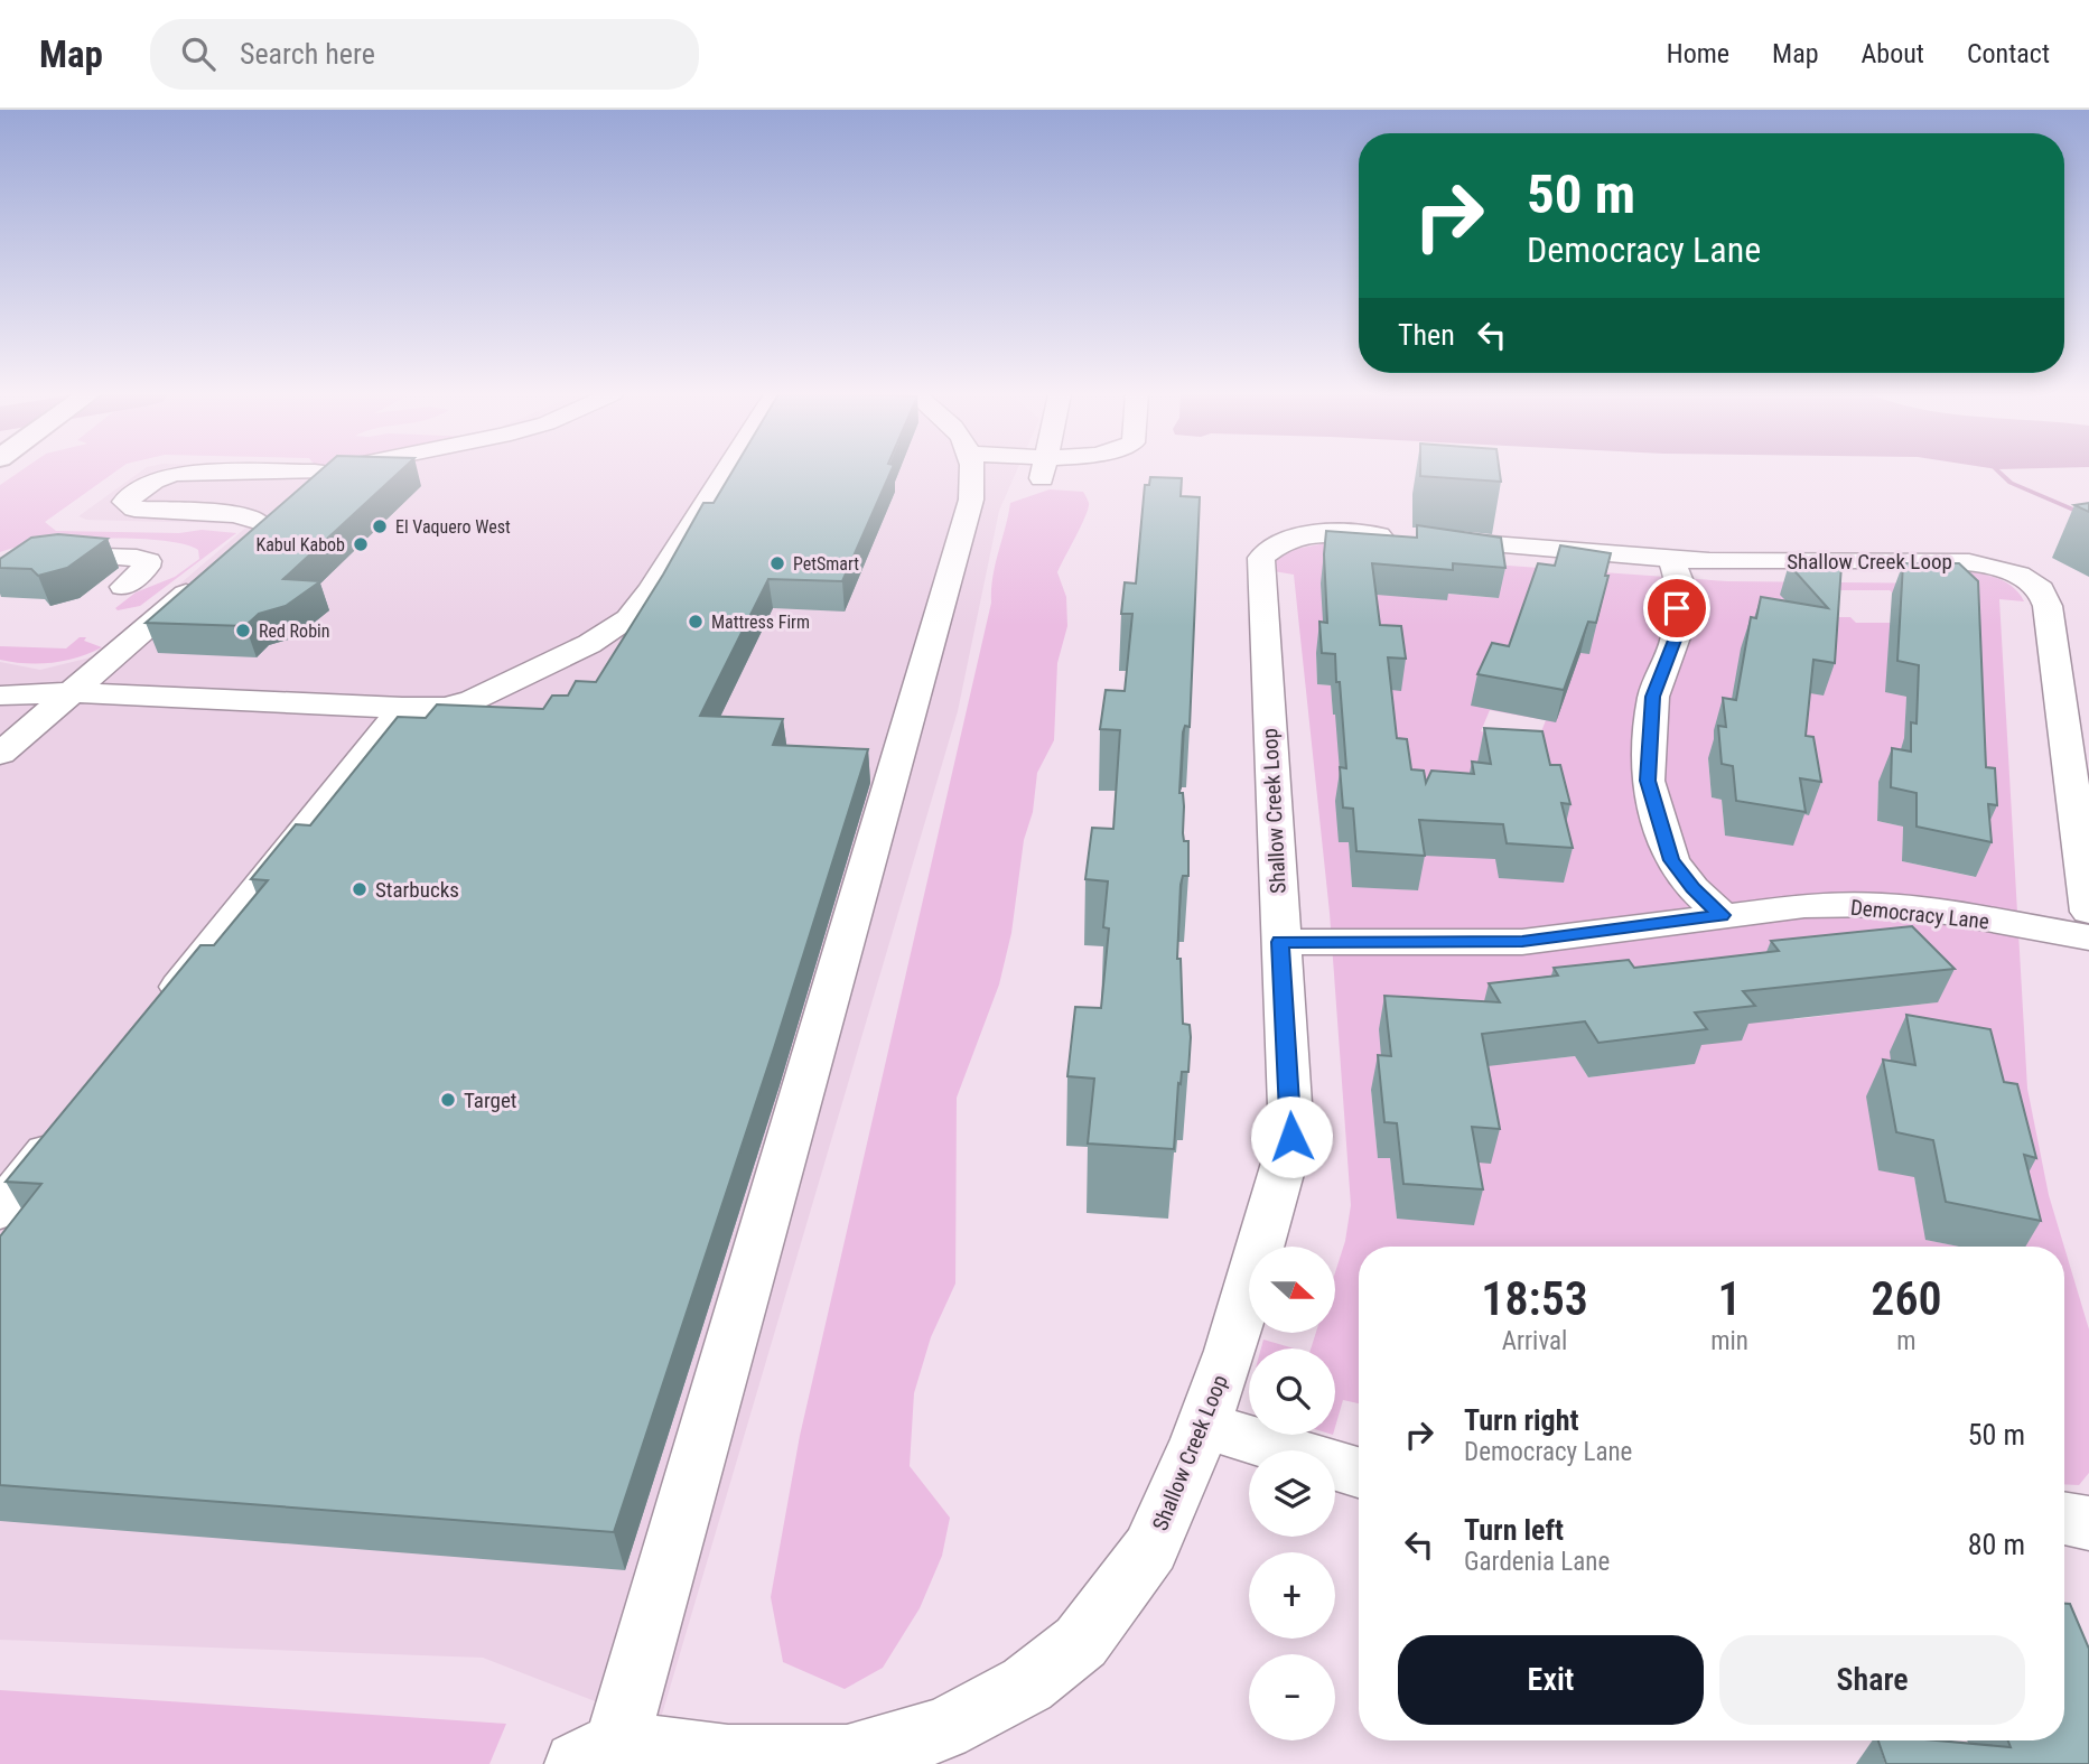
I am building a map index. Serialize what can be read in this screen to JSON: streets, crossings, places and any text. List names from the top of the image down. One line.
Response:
{"streets":{"street":["Shallow Creek Loop","Democracy Lane"]},"crossings":[["Shallow Creek Loop","Democracy Lane"]],"places":["El Vaquero West","Kabul Kabob","PetSmart","Mattress Firm","Red Robin","Starbucks","Target"],"north":"right","page":{"header":"Map","search":"Search here","nav":["Home","Map","About","Contact"],"turn":["50 m","Democracy Lane"],"then":"Then","map_buttons":["+","−"],"eta":["18:53","Arrival","1","min","260","m"],"list":[{"name":"Turn right","note":"Democracy Lane","value":"50 m"},{"name":"Turn left","note":"Gardenia Lane","value":"80 m"}],"buttons":["Exit","Share"]}}
